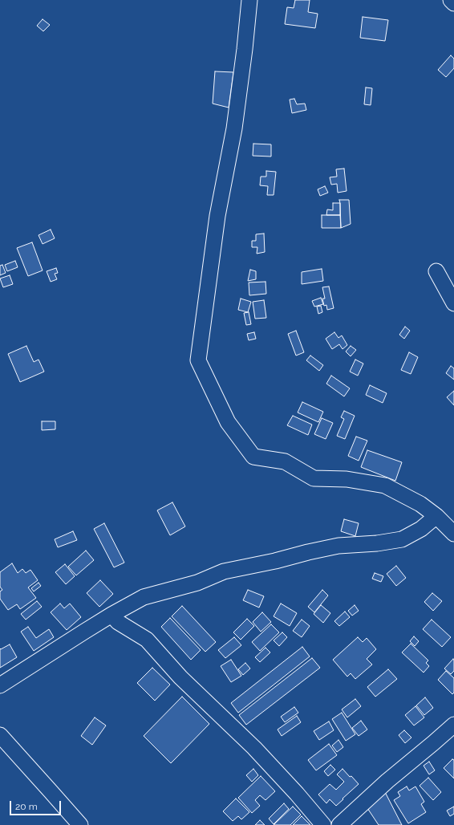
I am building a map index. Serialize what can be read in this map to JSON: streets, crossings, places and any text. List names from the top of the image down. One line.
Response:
{"scale_bar":"20 m"}
